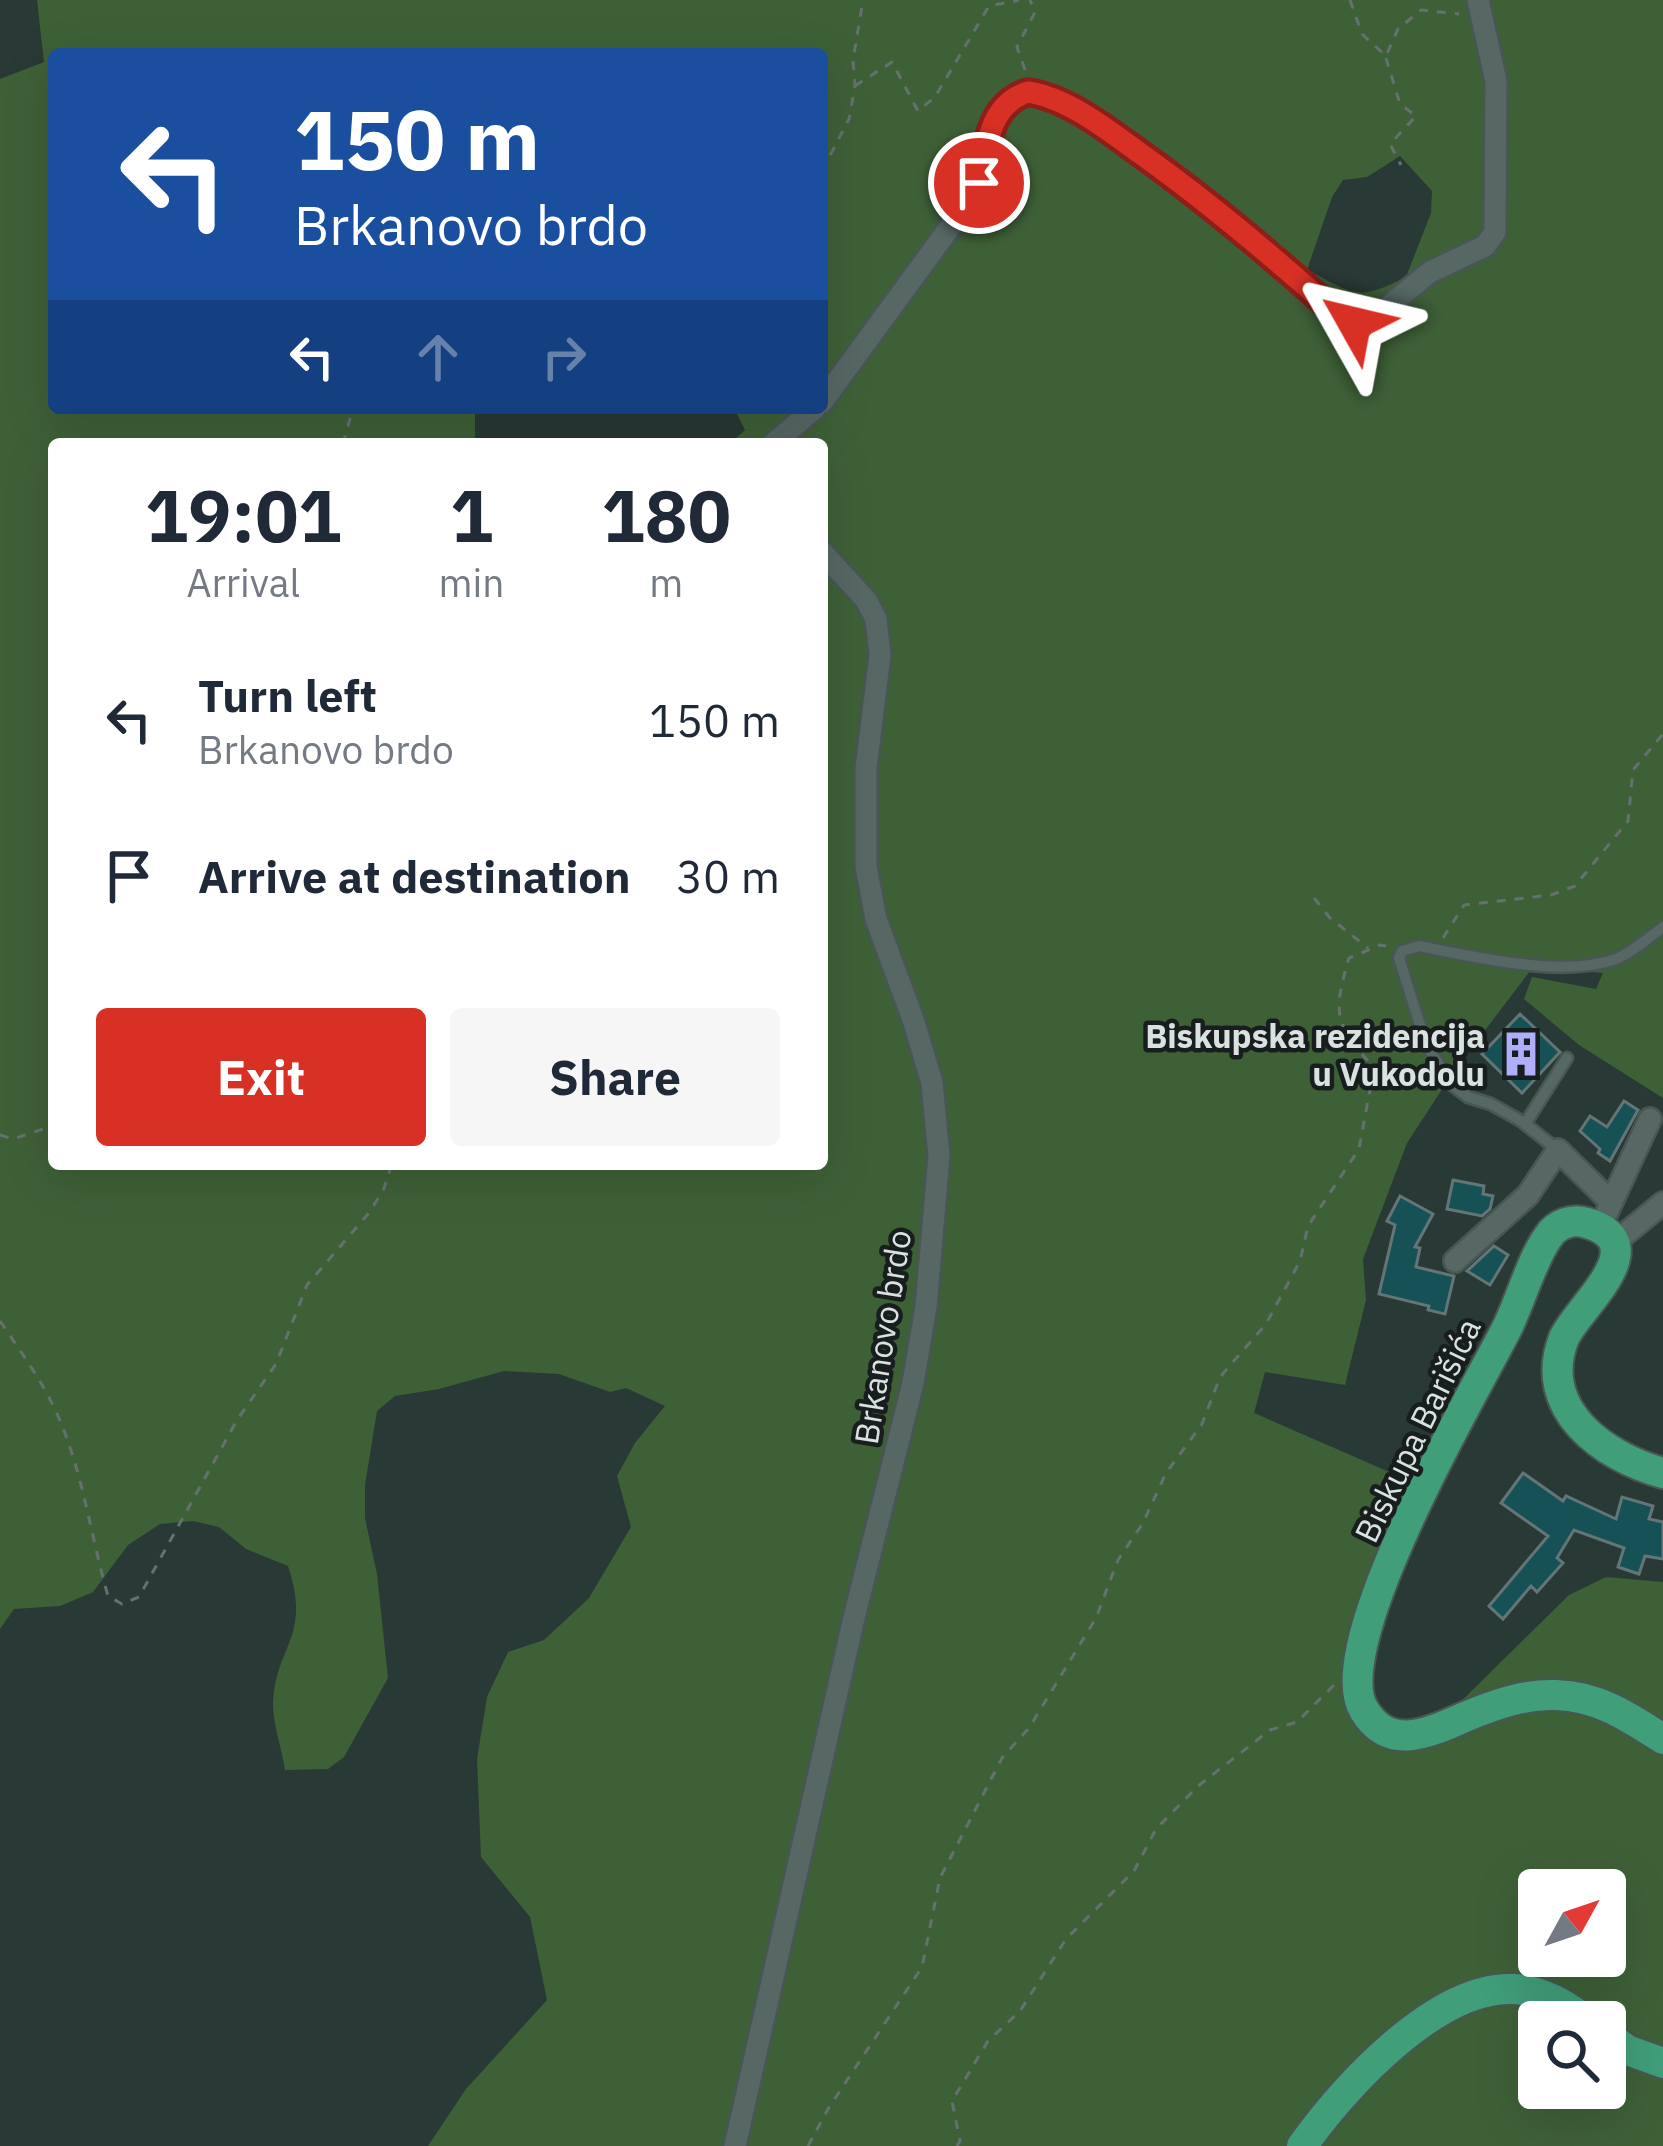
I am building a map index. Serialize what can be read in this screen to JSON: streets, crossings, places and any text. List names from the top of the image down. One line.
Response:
{"streets":{"main road":["Biskupa Barišića"],"street":["Brkanovo brdo"]},"places":{"building":["Biskupska rezidencija u Vukodolu"]},"north":"top right","page":{"turn":["150 m","Brkanovo brdo"],"eta":["19:01","Arrival","1","min","180","m"],"list":[{"name":"Turn left","note":"Brkanovo brdo","value":"150 m"},{"name":"Arrive at destination","value":"30 m"}],"buttons":["Exit","Share"]}}
